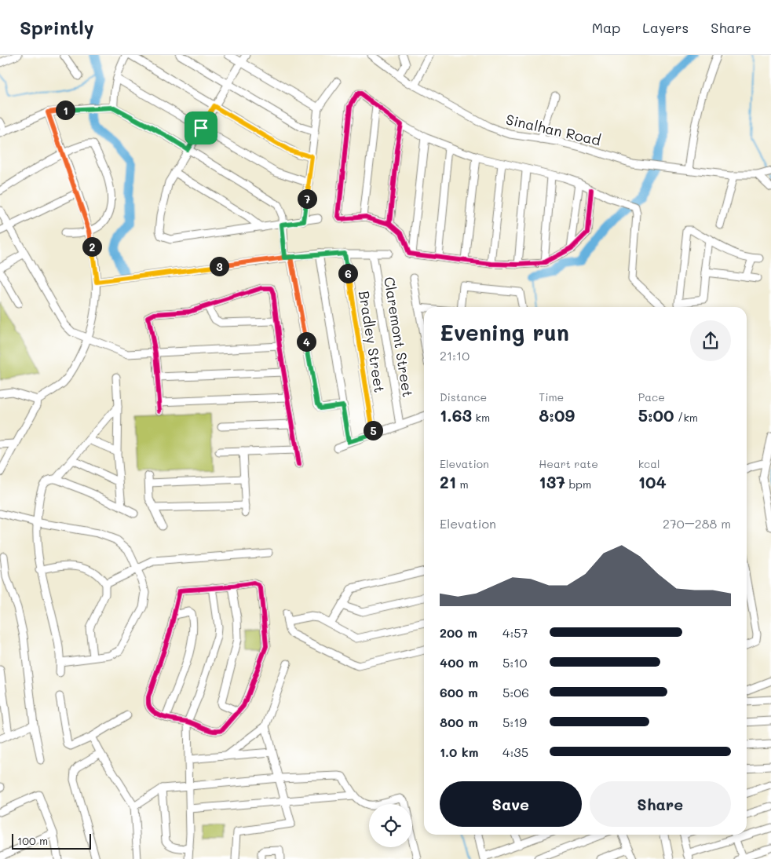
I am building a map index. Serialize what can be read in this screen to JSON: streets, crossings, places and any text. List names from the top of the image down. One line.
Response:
{"streets":{"street":["Sinalhan Road","Claremont Street","Bradley Street"]},"scale_bar":"100 m","page":{"header":"Sprintly","nav":["Map","Layers","Share"],"pins":["1","7","2","3","6","4","5"],"heading":["Evening run","21:10"],"stats":[["Distance","1.63 km"],["Time","8:09"],["Pace","5:00 /km"],["Elevation","21 m"],["Heart rate","137 bpm"],["kcal","104"]],"chart":["Elevation","270–288 m"],"list":[{"name":"200 m","note":"4:57"},{"name":"400 m","note":"5:10"},{"name":"600 m","note":"5:06"},{"name":"800 m","note":"5:19"},{"name":"1.0 km","note":"4:35"}],"buttons":["Save","Share"],"scale":"100 m"}}
